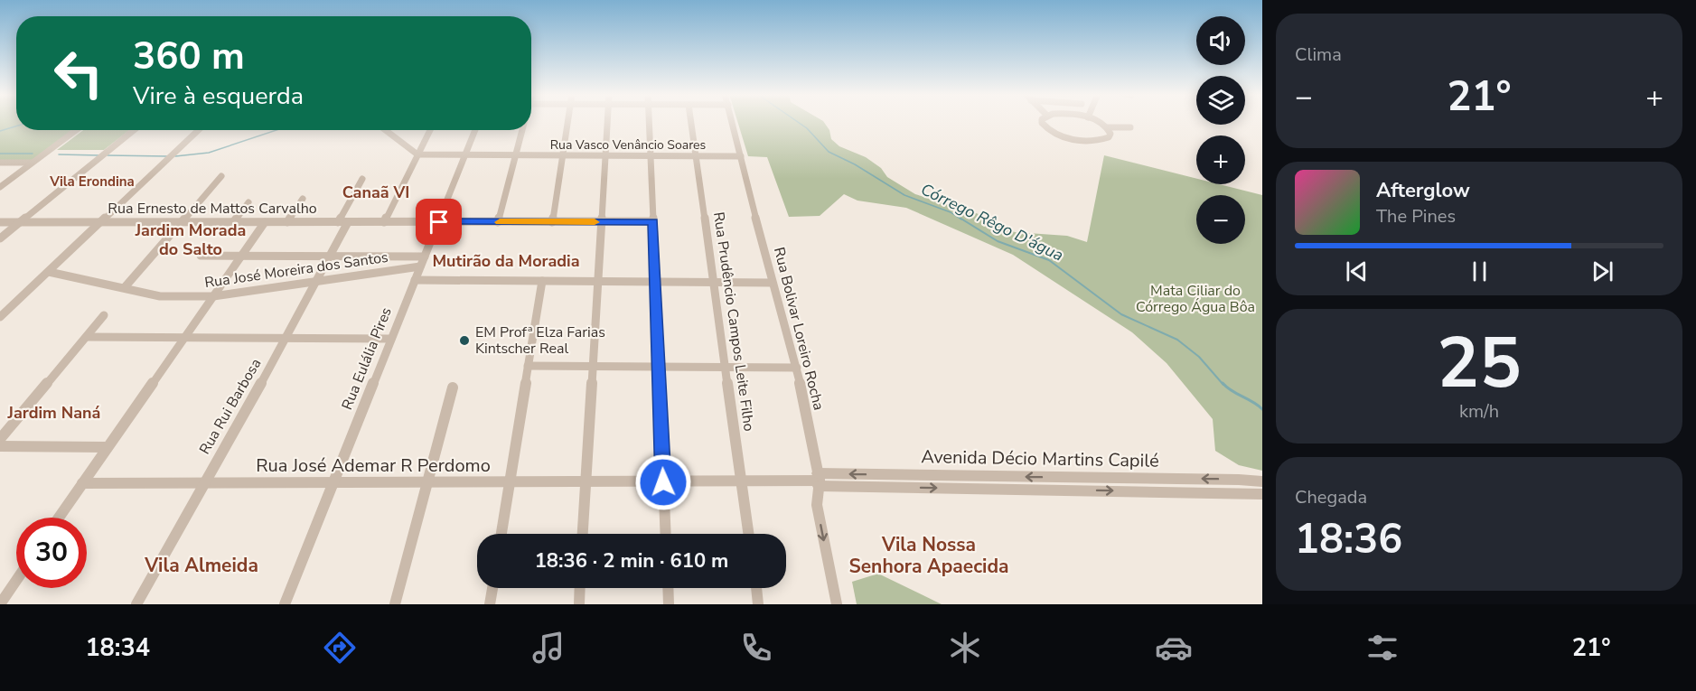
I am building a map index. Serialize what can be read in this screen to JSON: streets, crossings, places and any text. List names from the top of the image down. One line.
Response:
{"streets":{"street":["Rua Vasco Venâncio Soares","Rua Ernesto de Mattos Carvalho","Rua José Moreira dos Santos","Rua Prudêncio Campos Leite Filho","Rua Bolivar Loreiro Rocha","Rua Eulália Pires","Rua Rui Barbosa","Avenida Décio Martins Capilé","Rua José Ademar R Perdomo"]},"crossings":[["Rua Vasco Venâncio Soares","Rua Prudêncio Campos Leite Filho"],["Rua Vasco Venâncio Soares","Rua Bolivar Loreiro Rocha"],["Rua Vasco Venâncio Soares","Rua Eulália Pires"],["Rua Ernesto de Mattos Carvalho","Rua Eulália Pires"],["Rua Ernesto de Mattos Carvalho","Rua Rui Barbosa"],["Rua José Moreira dos Santos","Rua Eulália Pires"],["Rua José Moreira dos Santos","Rua Rui Barbosa"],["Rua Prudêncio Campos Leite Filho","Rua José Ademar R Perdomo"],["Rua Bolivar Loreiro Rocha","Avenida Décio Martins Capilé"],["Rua Bolivar Loreiro Rocha","Rua José Ademar R Perdomo"],["Rua Eulália Pires","Rua José Ademar R Perdomo"],["Rua Rui Barbosa","Rua José Ademar R Perdomo"],["Avenida Décio Martins Capilé","Rua José Ademar R Perdomo"]],"districts":["Vila Erondina","Canaã VI","Jardim Morada do Salto","Mutirão da Moradia","Jardim Naná","Vila Nossa Senhora Apaecida","Vila Almeida"],"water":["Córrego Rêgo D'água"],"parks":["Mata Ciliar do Córrego Água Bôa"],"places":["EM Profª Elza Farias Kintscher Real"],"page":{"tile":["Clima",["25","km/h"],["Chegada","18:36"]],"map_buttons":["+","−"],"turn":["360 m","Vire à esquerda"],"heat":["−","21°","+"],"song":["Afterglow","The Pines"],"limit":"30","trip":"18:36 · 2 min · 610 m","tabs":["18:34","21°"]}}
